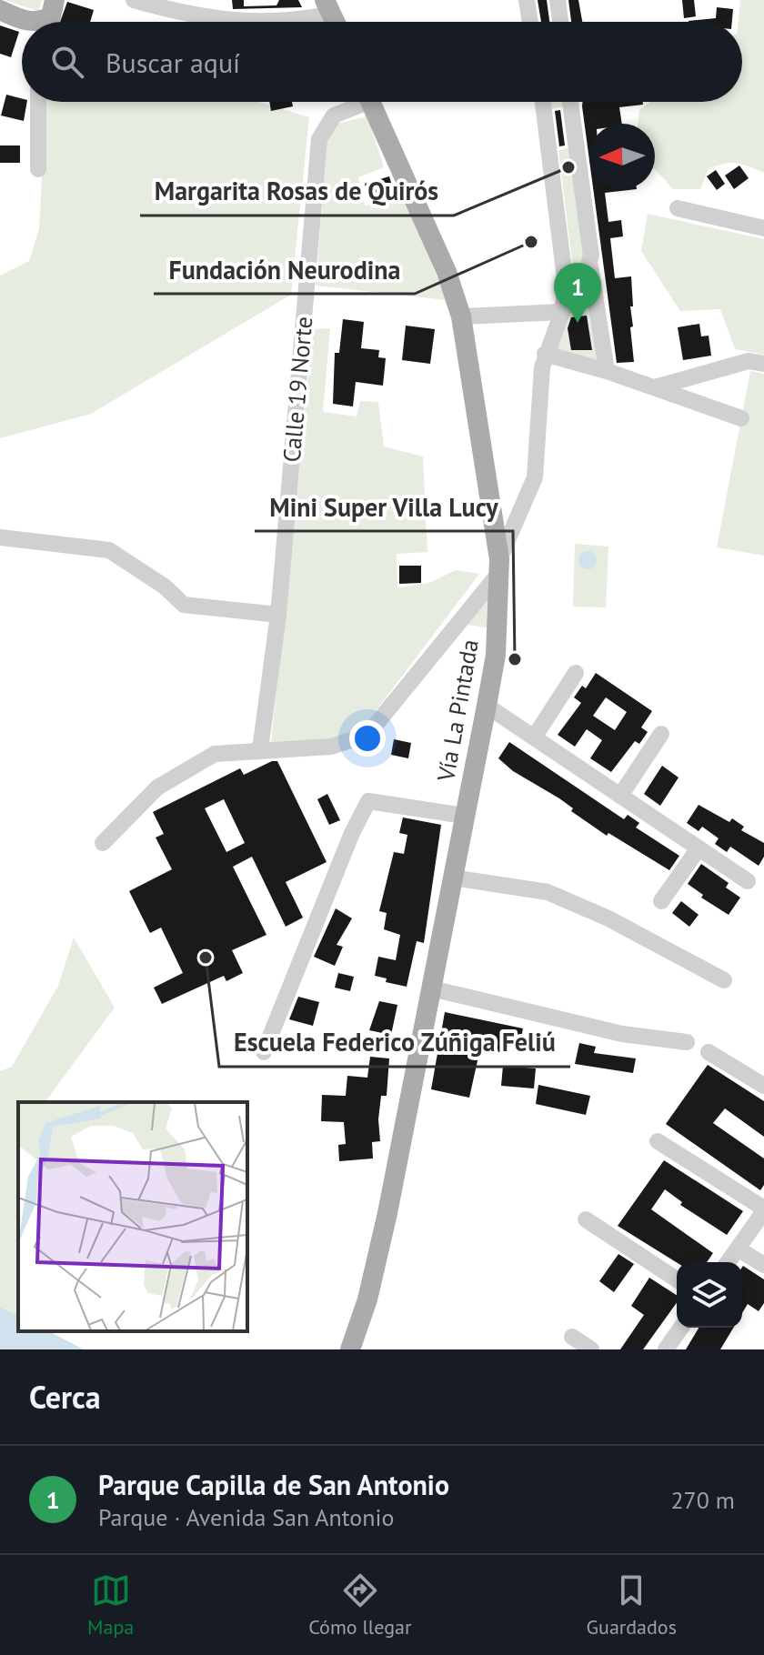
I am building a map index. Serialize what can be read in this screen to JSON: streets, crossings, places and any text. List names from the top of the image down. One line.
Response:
{"streets":{"main road":["Vía La Pintada"],"street":["Calle 19 Norte"]},"places":["Margarita Rosas de Quirós","Fundación Neurodina","Mini Super Villa Lucy","Escuela Federico Zúñiga Feliú"],"north":"left","page":{"search":"Buscar aquí","pins":"1","heading":"Cerca","list":[{"mark":"1","name":"Parque Capilla de San Antonio","note":"Parque · Avenida San Antonio","value":"270 m"}],"nav":["Mapa","Cómo llegar","Guardados"]}}
